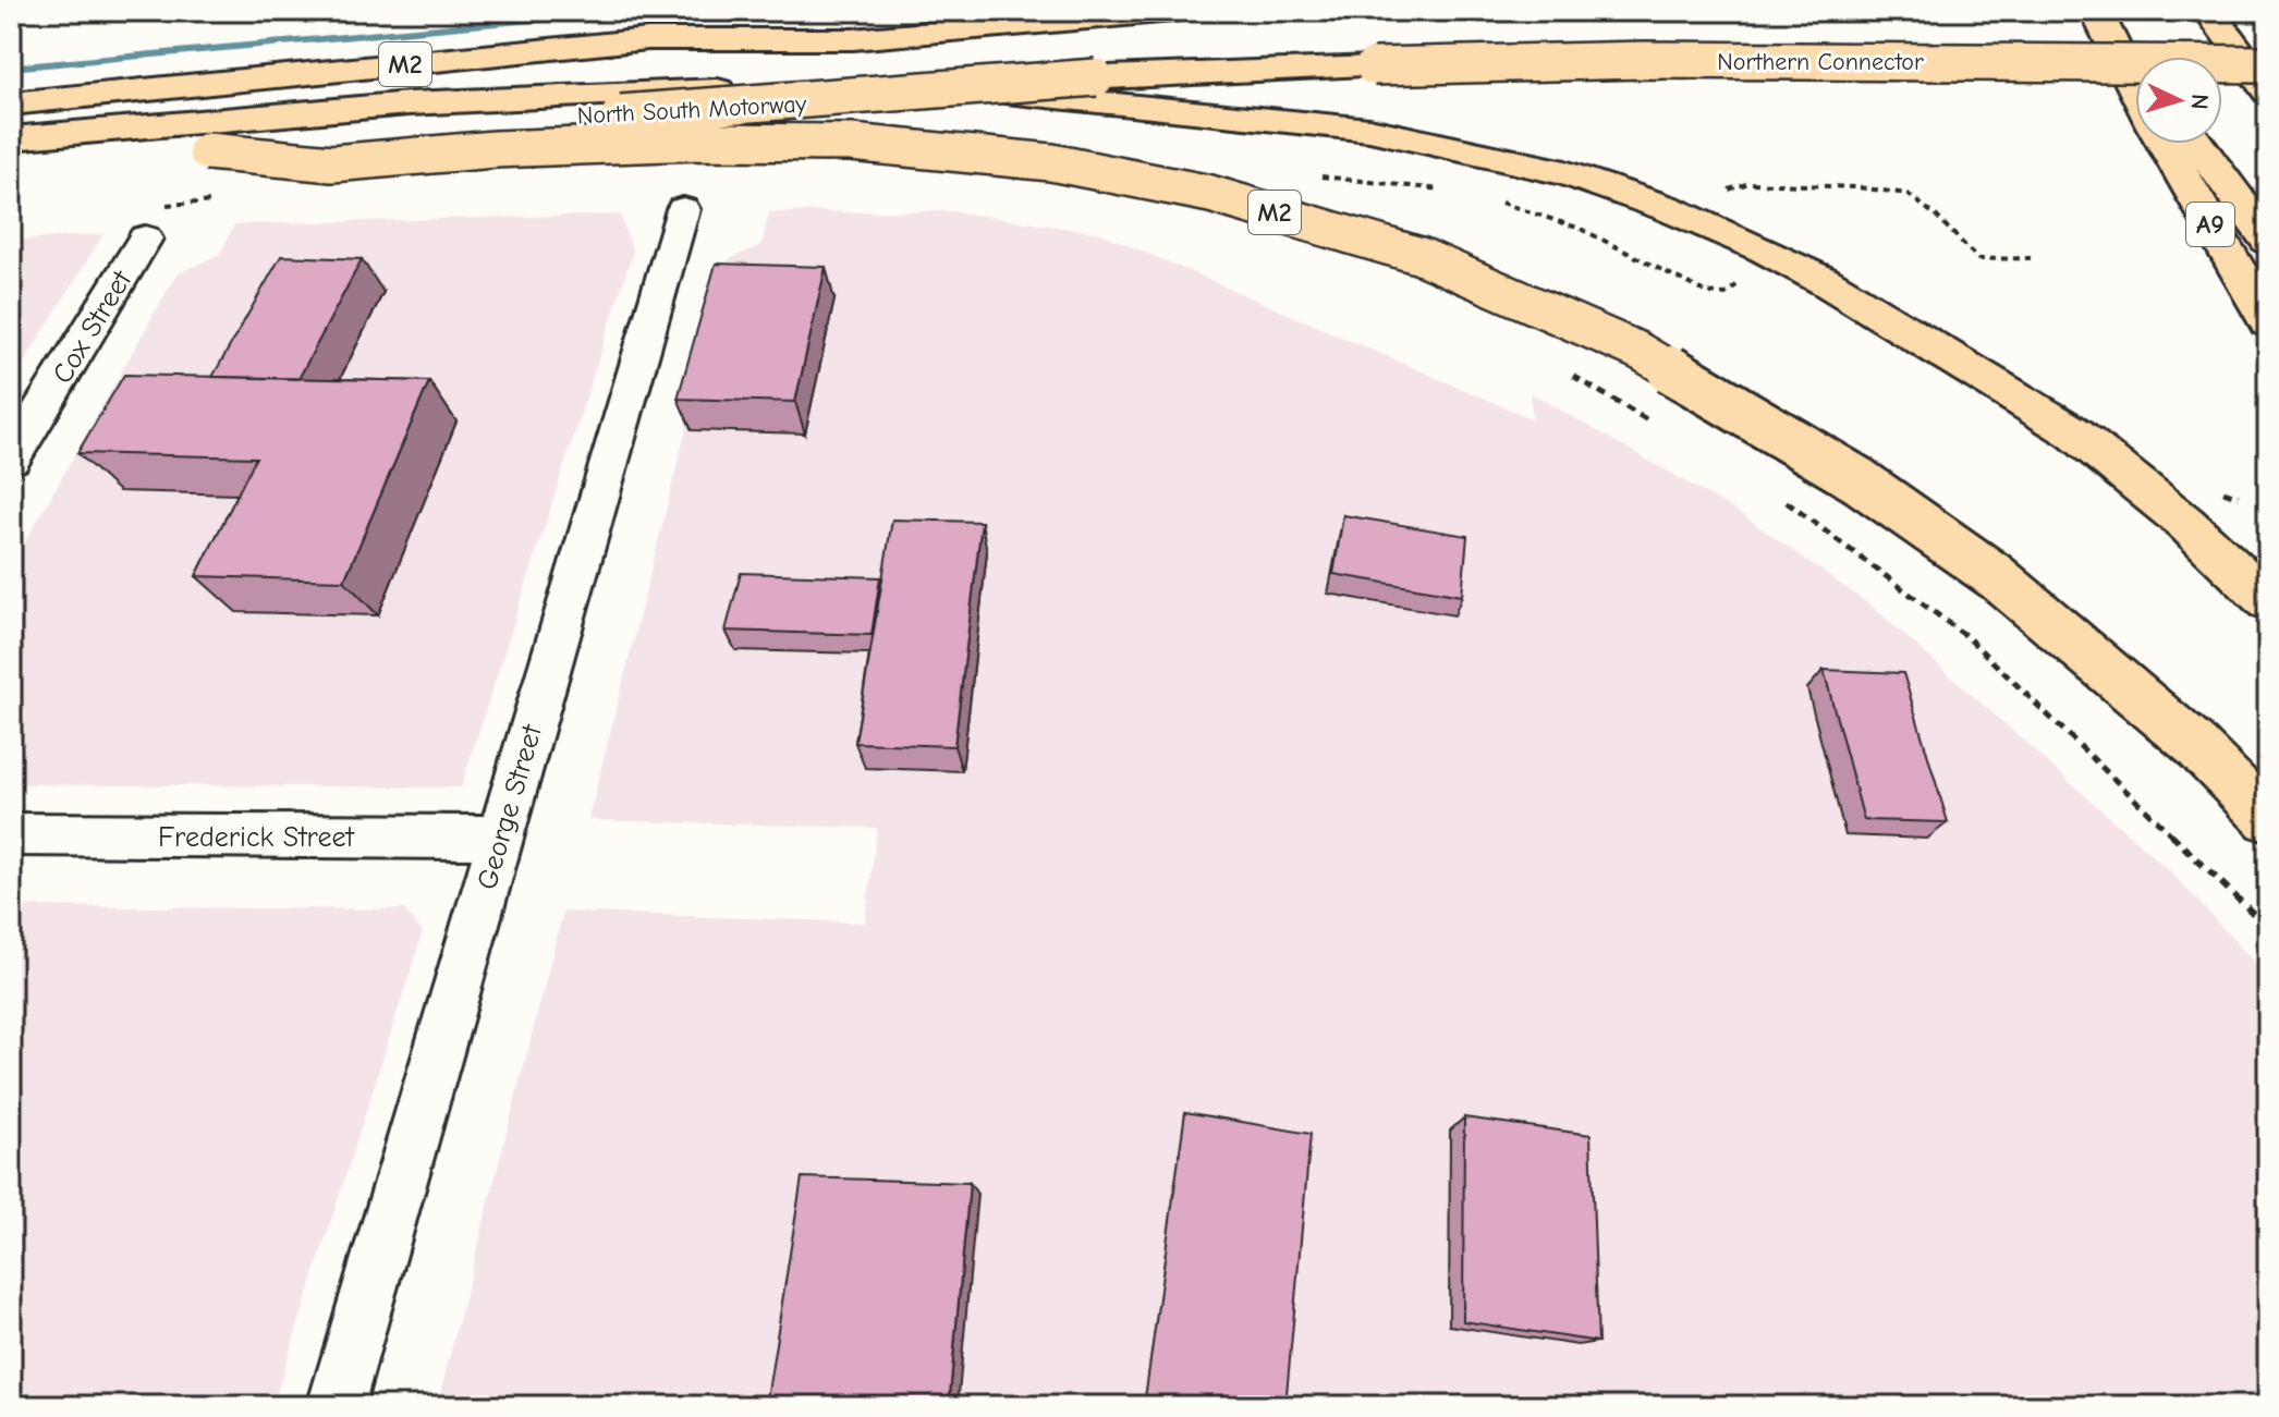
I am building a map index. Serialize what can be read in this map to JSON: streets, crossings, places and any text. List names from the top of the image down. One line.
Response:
{"streets":{"highway":["Northern Connector","M2","North South Motorway","A9"],"street":["Cox Street","George Street","Frederick Street"]},"crossings":[["Northern Connector","North South Motorway"],["M2","North South Motorway"],["George Street","Frederick Street"]],"north":"right"}
